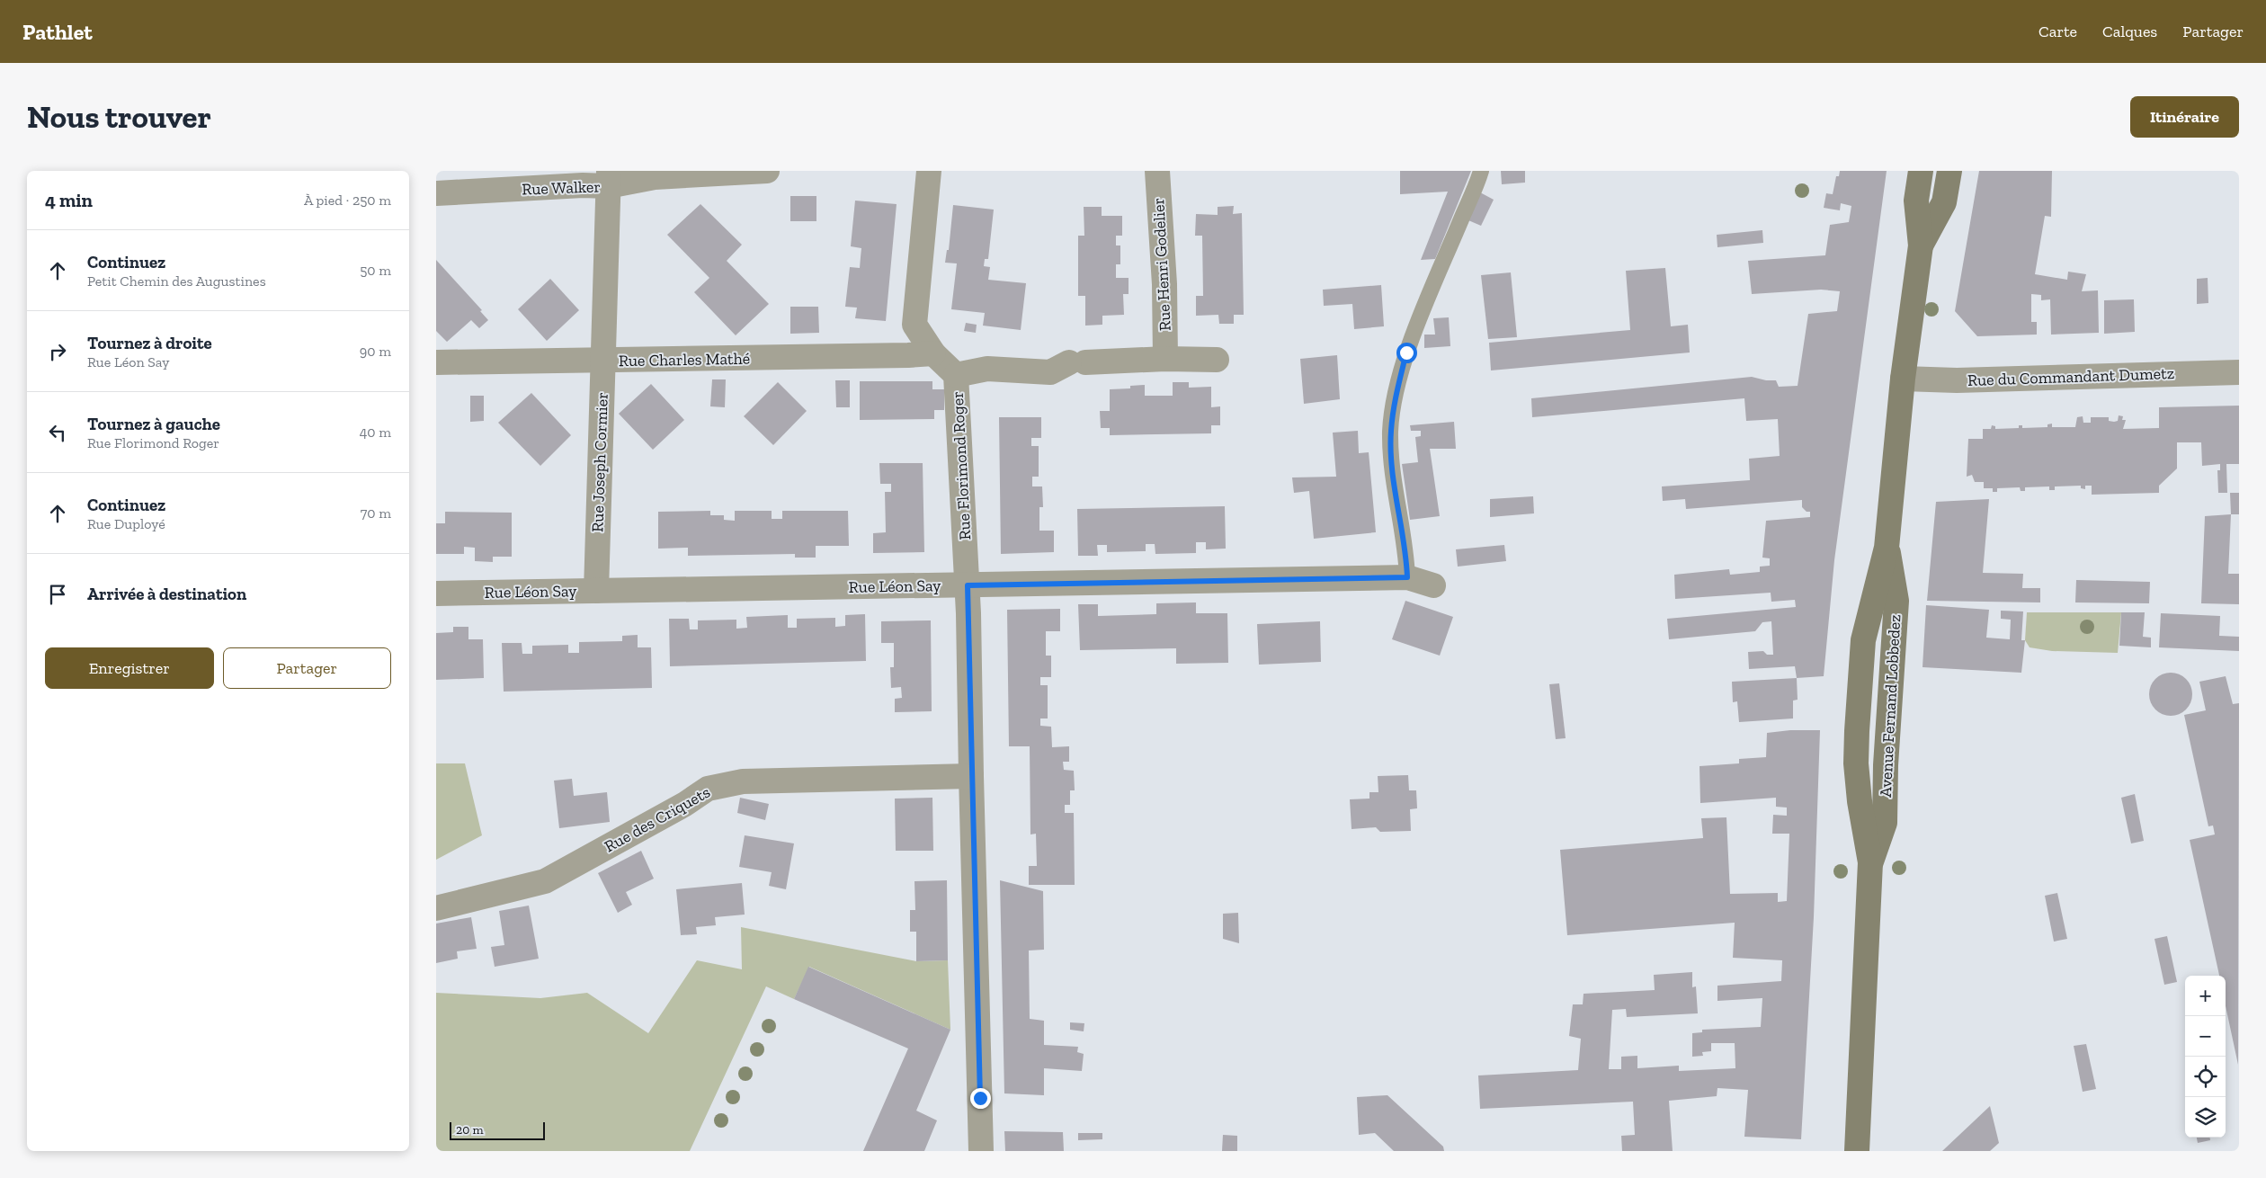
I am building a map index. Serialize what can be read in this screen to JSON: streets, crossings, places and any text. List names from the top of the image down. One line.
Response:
{"streets":{"main road":["Avenue Fernand Lobbedez"],"street":["Rue Walker","Rue Henri Godelier","Rue Charles Mathé","Rue du Commandant Dumetz","Rue Joseph Cormier","Rue Florimond Roger","Rue Léon Say","Rue des Criquets"]},"crossings":[["Rue Walker","Rue Joseph Cormier"],["Rue Charles Mathé","Rue Joseph Cormier"],["Rue Charles Mathé","Rue Florimond Roger"],["Rue du Commandant Dumetz","Avenue Fernand Lobbedez"],["Rue Joseph Cormier","Rue Léon Say"],["Rue Florimond Roger","Rue Léon Say"],["Rue Florimond Roger","Rue des Criquets"]],"scale_bar":"20 m","page":{"header":"Pathlet","nav":["Carte","Calques","Partager"],"buttons":["Itinéraire",["Enregistrer","Partager"]],"title":"Nous trouver","heading":["4 min","À pied · 250 m"],"list":[["Continuez","Petit Chemin des Augustines","50 m"],["Tournez à droite","Rue Léon Say","90 m"],["Tournez à gauche","Rue Florimond Roger","40 m"],["Continuez","Rue Duployé","70 m"],"Arrivée à destination"],"map_buttons":["+","−"],"scale":"20 m"}}
